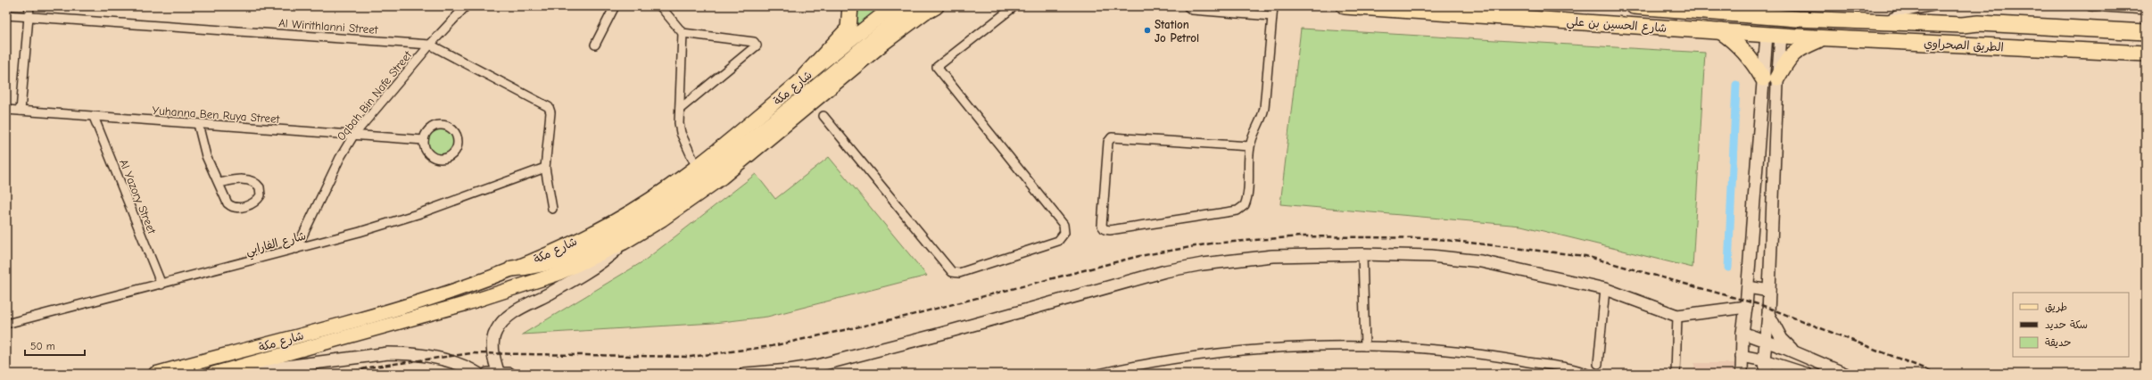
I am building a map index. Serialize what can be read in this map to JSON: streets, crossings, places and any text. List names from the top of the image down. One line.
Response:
{"streets":{"highway":["شارع الحسين بن علي","الطريق الصحراوي"],"main road":["شارع مكة"],"street":["Al Wirithlanni Street","Oqbah Bin Nafe Street","Yuhanna Ben Ruya Street","Al Yazory Street","شارع الفارابي"]},"crossings":[["شارع الحسين بن علي","الطريق الصحراوي"],["Al Wirithlanni Street","Oqbah Bin Nafe Street"],["Al Wirithlanni Street","شارع الفارابي"],["Oqbah Bin Nafe Street","Yuhanna Ben Ruya Street"],["Oqbah Bin Nafe Street","شارع الفارابي"],["Yuhanna Ben Ruya Street","Al Yazory Street"],["Al Yazory Street","شارع الفارابي"]],"places":["Station Jo Petrol"],"legend":["طريق","سكة حديد","حديقة"],"scale_bar":"50 m"}
